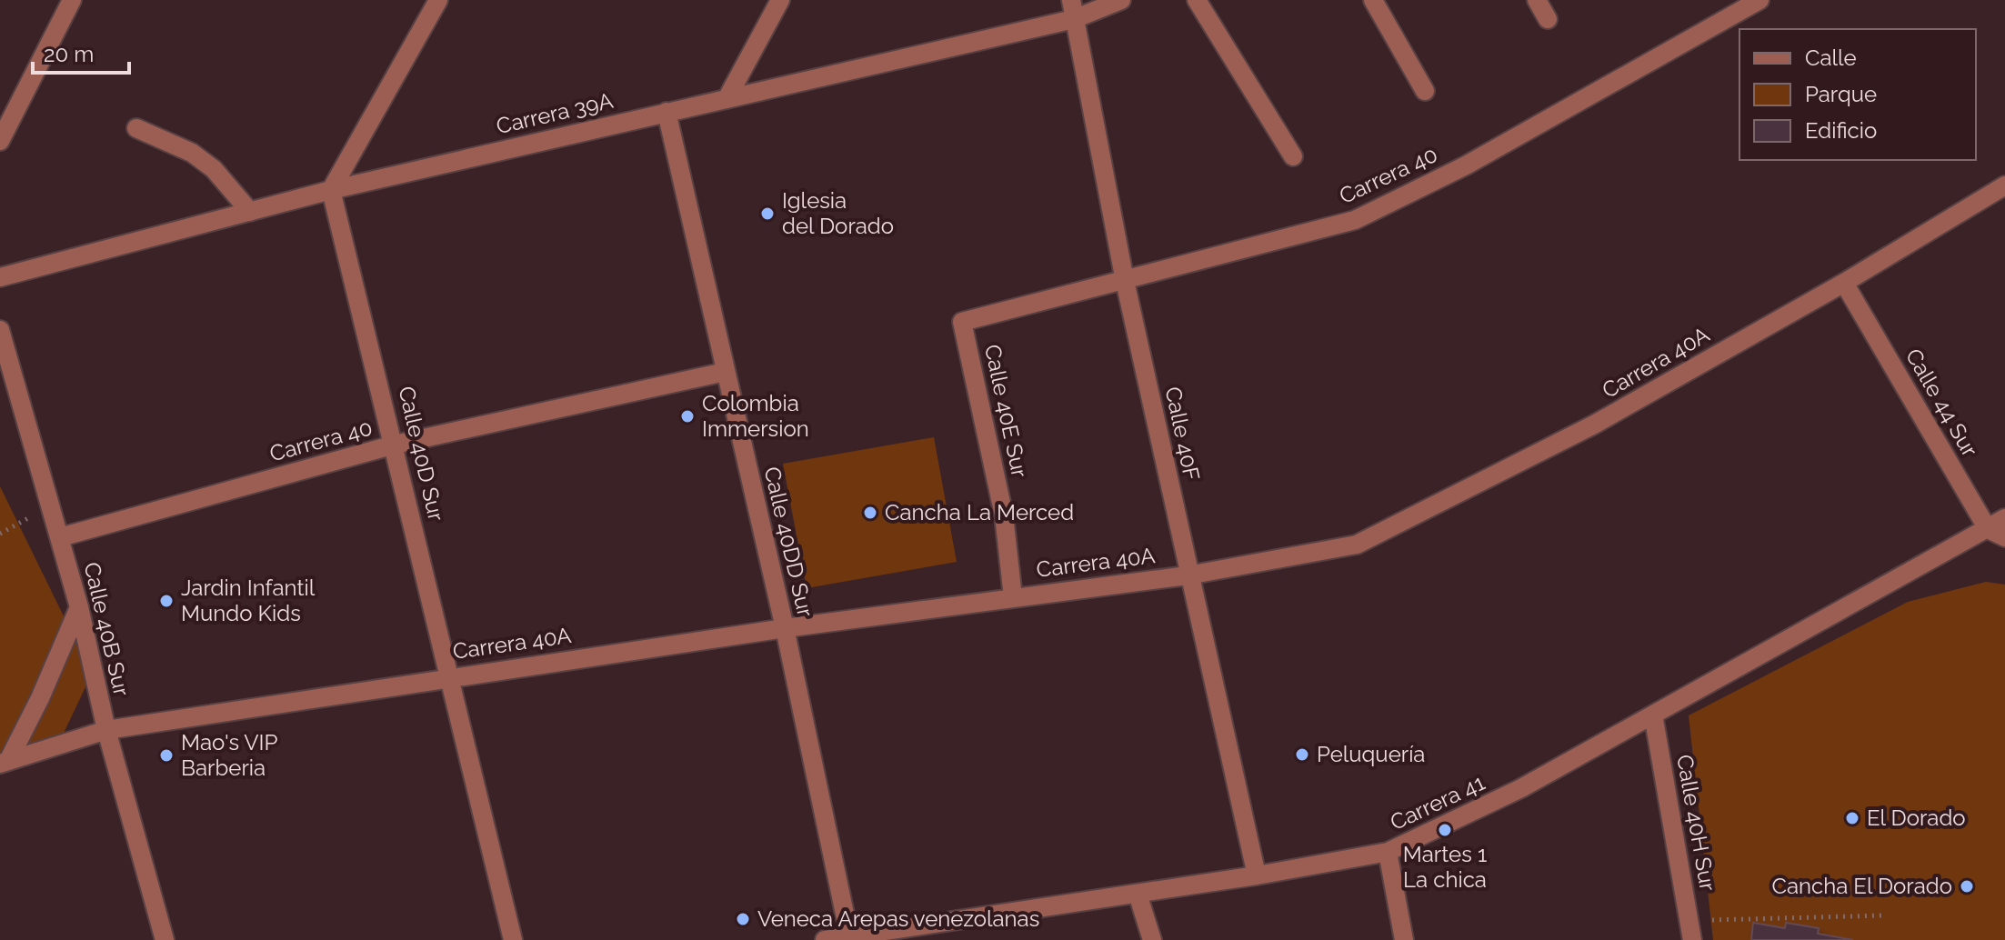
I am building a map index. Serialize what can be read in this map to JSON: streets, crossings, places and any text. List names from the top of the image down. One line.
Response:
{"streets":{"street":["Carrera 39A","Carrera 40","Carrera 40A","Calle 44 Sur","Calle 40E Sur","Calle 40F","Calle 40D Sur","Calle 40DD Sur","Calle 40B Sur","Carrera 41","Calle 40H Sur"]},"crossings":[["Carrera 39A","Calle 40F"],["Carrera 39A","Calle 40D Sur"],["Carrera 39A","Calle 40DD Sur"],["Carrera 40","Calle 40E Sur"],["Carrera 40","Calle 40F"],["Carrera 40","Calle 40D Sur"],["Carrera 40","Calle 40DD Sur"],["Carrera 40","Calle 40B Sur"],["Carrera 40A","Calle 44 Sur"],["Carrera 40A","Calle 40E Sur"],["Carrera 40A","Calle 40F"],["Carrera 40A","Calle 40D Sur"],["Carrera 40A","Calle 40DD Sur"],["Carrera 40A","Calle 40B Sur"],["Calle 44 Sur","Carrera 41"],["Calle 40F","Carrera 41"],["Calle 40DD Sur","Carrera 41"],["Carrera 41","Calle 40H Sur"]],"places":["Iglesia del Dorado","Colombia Immersion","Cancha La Merced","Jardin Infantil Mundo Kids","Peluquería","Mao's VIP Barberia","El Dorado","Martes 1 La chica","Cancha El Dorado","Veneca Arepas venezolanas"],"legend":["Calle","Parque","Edificio"],"scale_bar":"20 m"}
